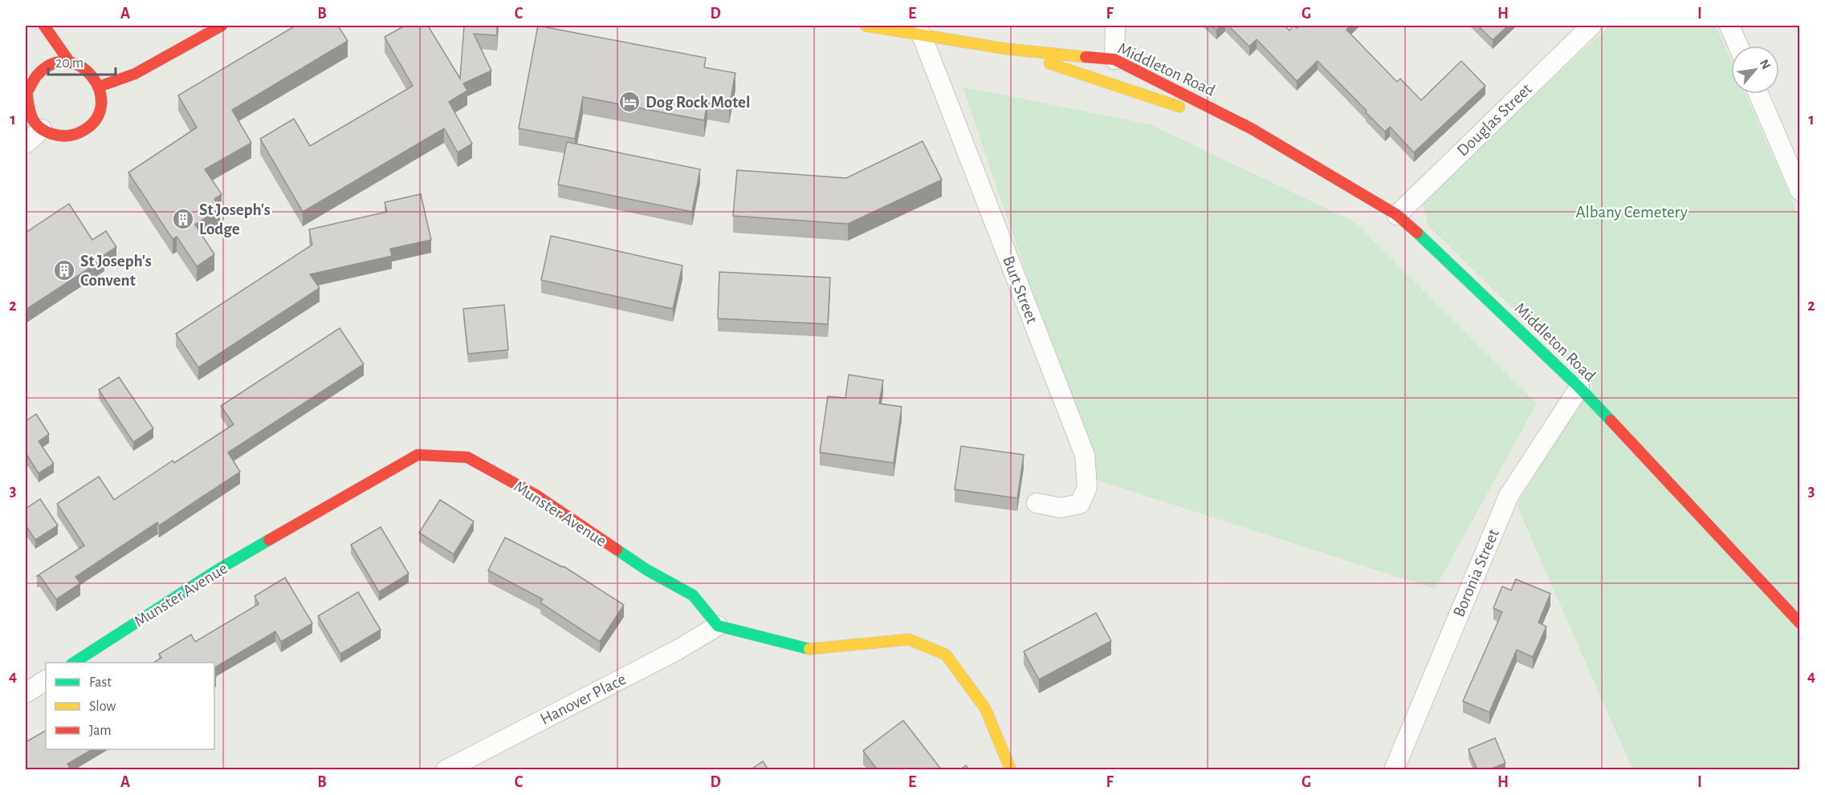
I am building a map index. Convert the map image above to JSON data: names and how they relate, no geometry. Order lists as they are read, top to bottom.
{
  "streets": {
    "main road": ["Middleton Road", "Munster Avenue"],
    "street": [
      "Douglas Street",
      "Burt Street",
      "Boronia Street",
      "Hanover Place"
    ]
  },
  "crossings": [
    ["Middleton Road", "Douglas Street"],
    ["Middleton Road", "Burt Street"],
    ["Middleton Road", "Boronia Street"],
    ["Munster Avenue", "Hanover Place"]
  ],
  "parks": ["Albany Cemetery"],
  "places": {
    "hotel": ["Dog Rock Motel"],
    "building": ["St Joseph's Lodge", "St Joseph's Convent"]
  },
  "legend": ["Fast", "Slow", "Jam"],
  "scale_bar": "20 m",
  "north": "top right",
  "grid": {
    "columns": [
      "A",
      "B",
      "C",
      "D",
      "E",
      "F",
      "G",
      "H",
      "I"
    ],
    "rows": [
      "1",
      "2",
      "3",
      "4"
    ]
  }
}
